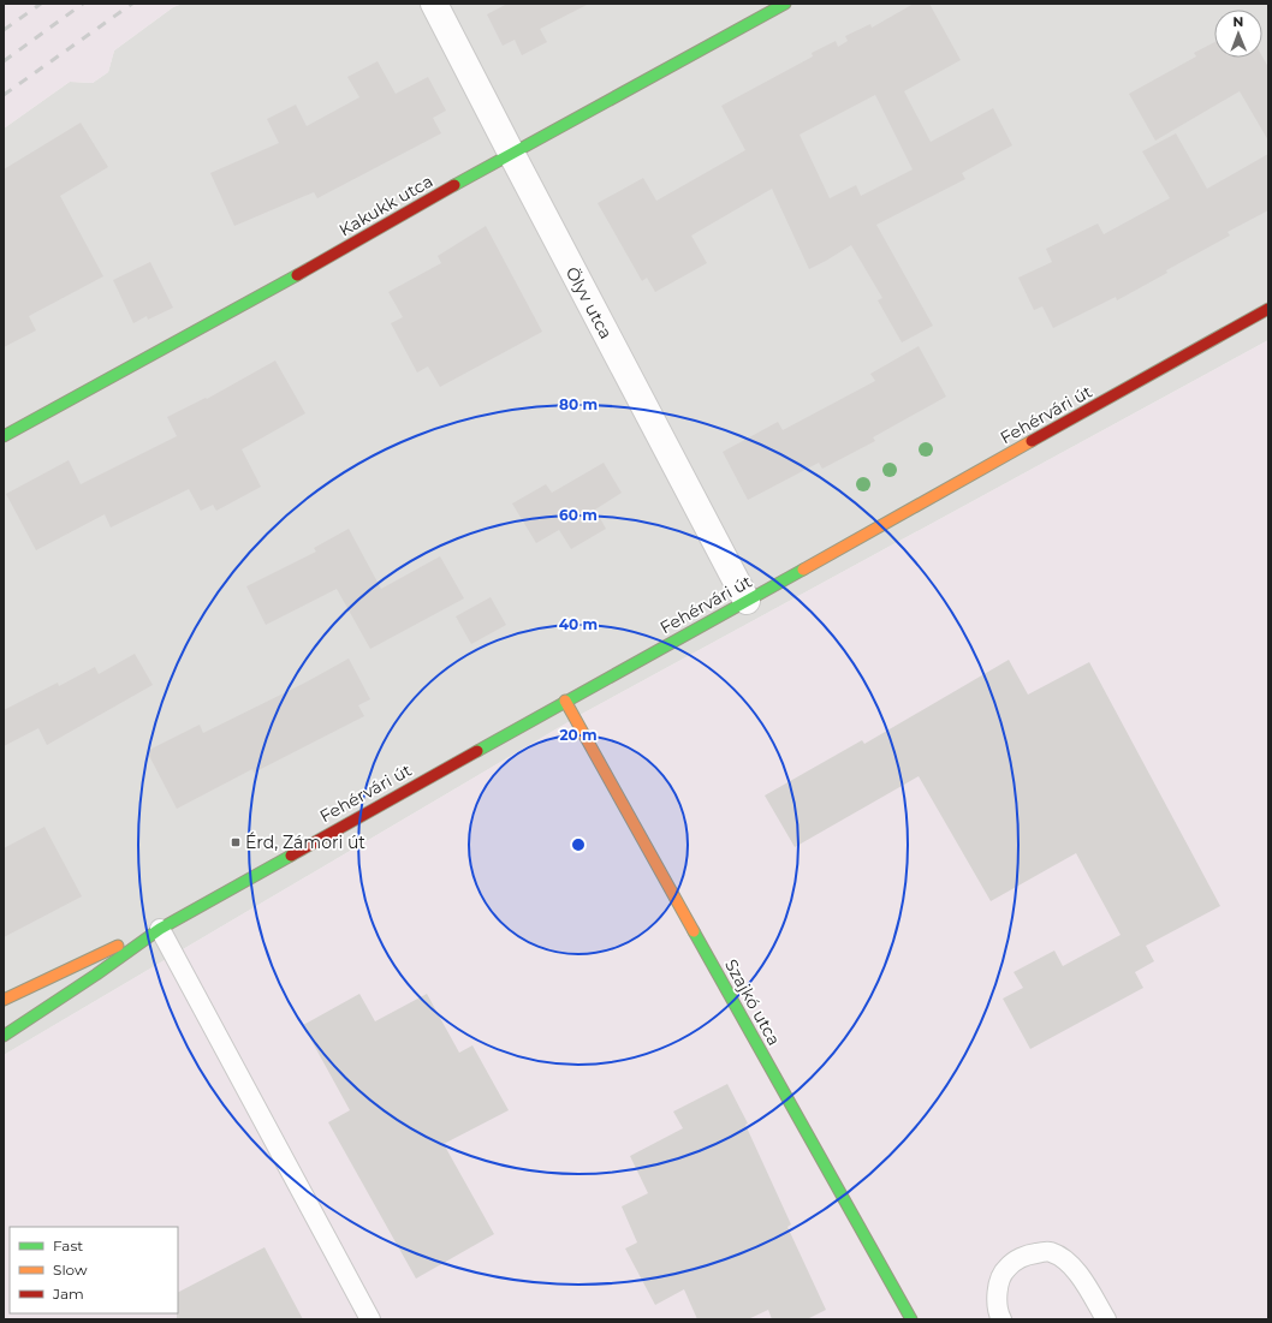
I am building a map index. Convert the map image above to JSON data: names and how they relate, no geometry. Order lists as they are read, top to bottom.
{
  "streets": {
    "main road": ["Kakukk utca", "Fehérvári út", "Szajkó utca"],
    "street": ["Ölyv utca"]
  },
  "crossings": [
    ["Kakukk utca", "Ölyv utca"],
    ["Ölyv utca", "Fehérvári út"],
    ["Fehérvári út", "Szajkó utca"]
  ],
  "places": {
    "transit": ["Érd, Zámori út"]
  },
  "legend": ["Fast", "Slow", "Jam"],
  "north": "top",
  "rings": [
    "80 m",
    "60 m",
    "40 m",
    "20 m"
  ]
}
